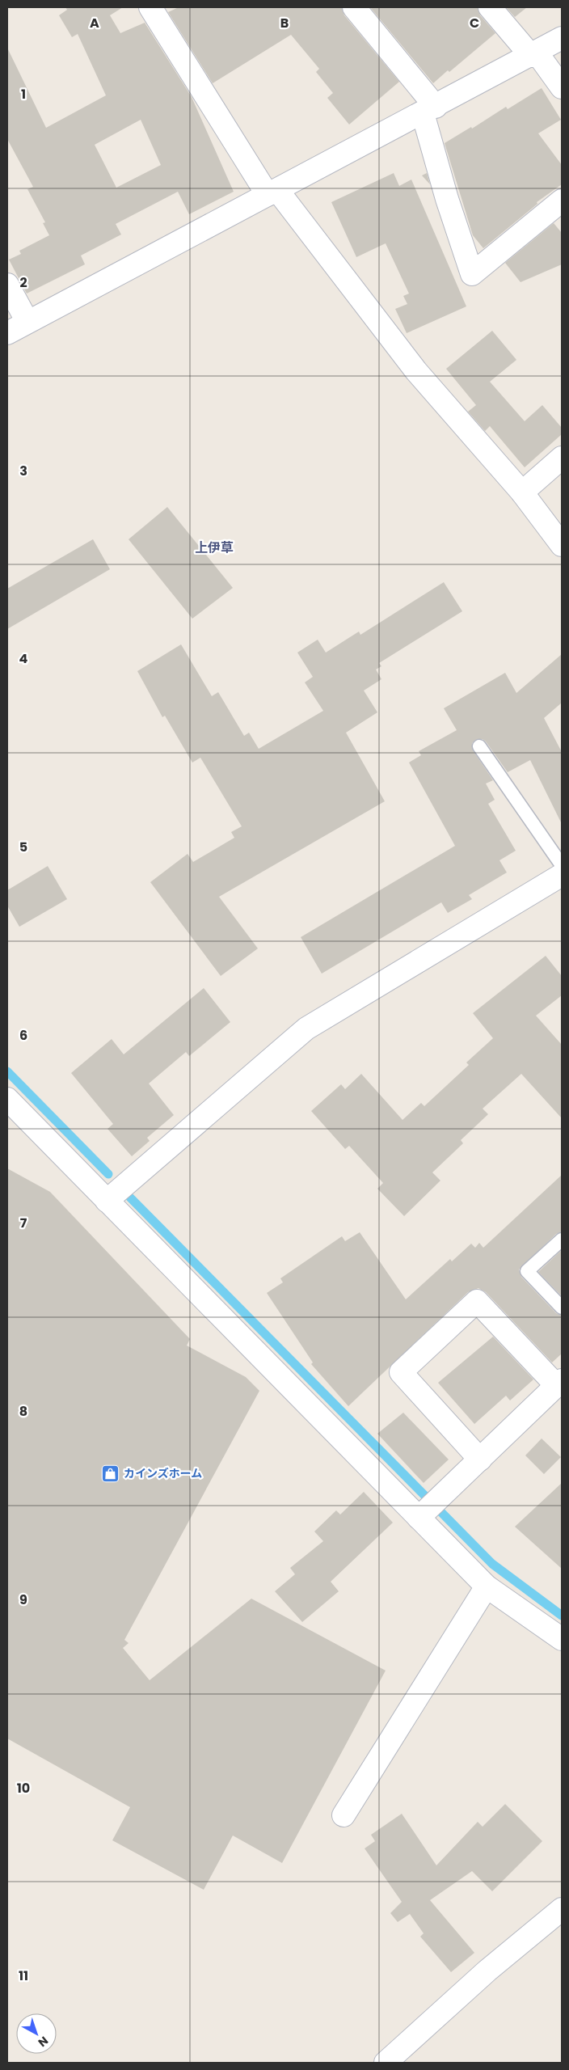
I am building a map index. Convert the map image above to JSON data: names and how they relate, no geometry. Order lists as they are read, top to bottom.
{
  "districts": ["上伊草"],
  "places": {
    "shop": ["カインズホーム"]
  },
  "north": "bottom right",
  "grid": {
    "columns": ["A", "B", "C"],
    "rows": [
      "1",
      "2",
      "3",
      "4",
      "5",
      "6",
      "7",
      "8",
      "9",
      "10",
      "11"
    ]
  }
}
